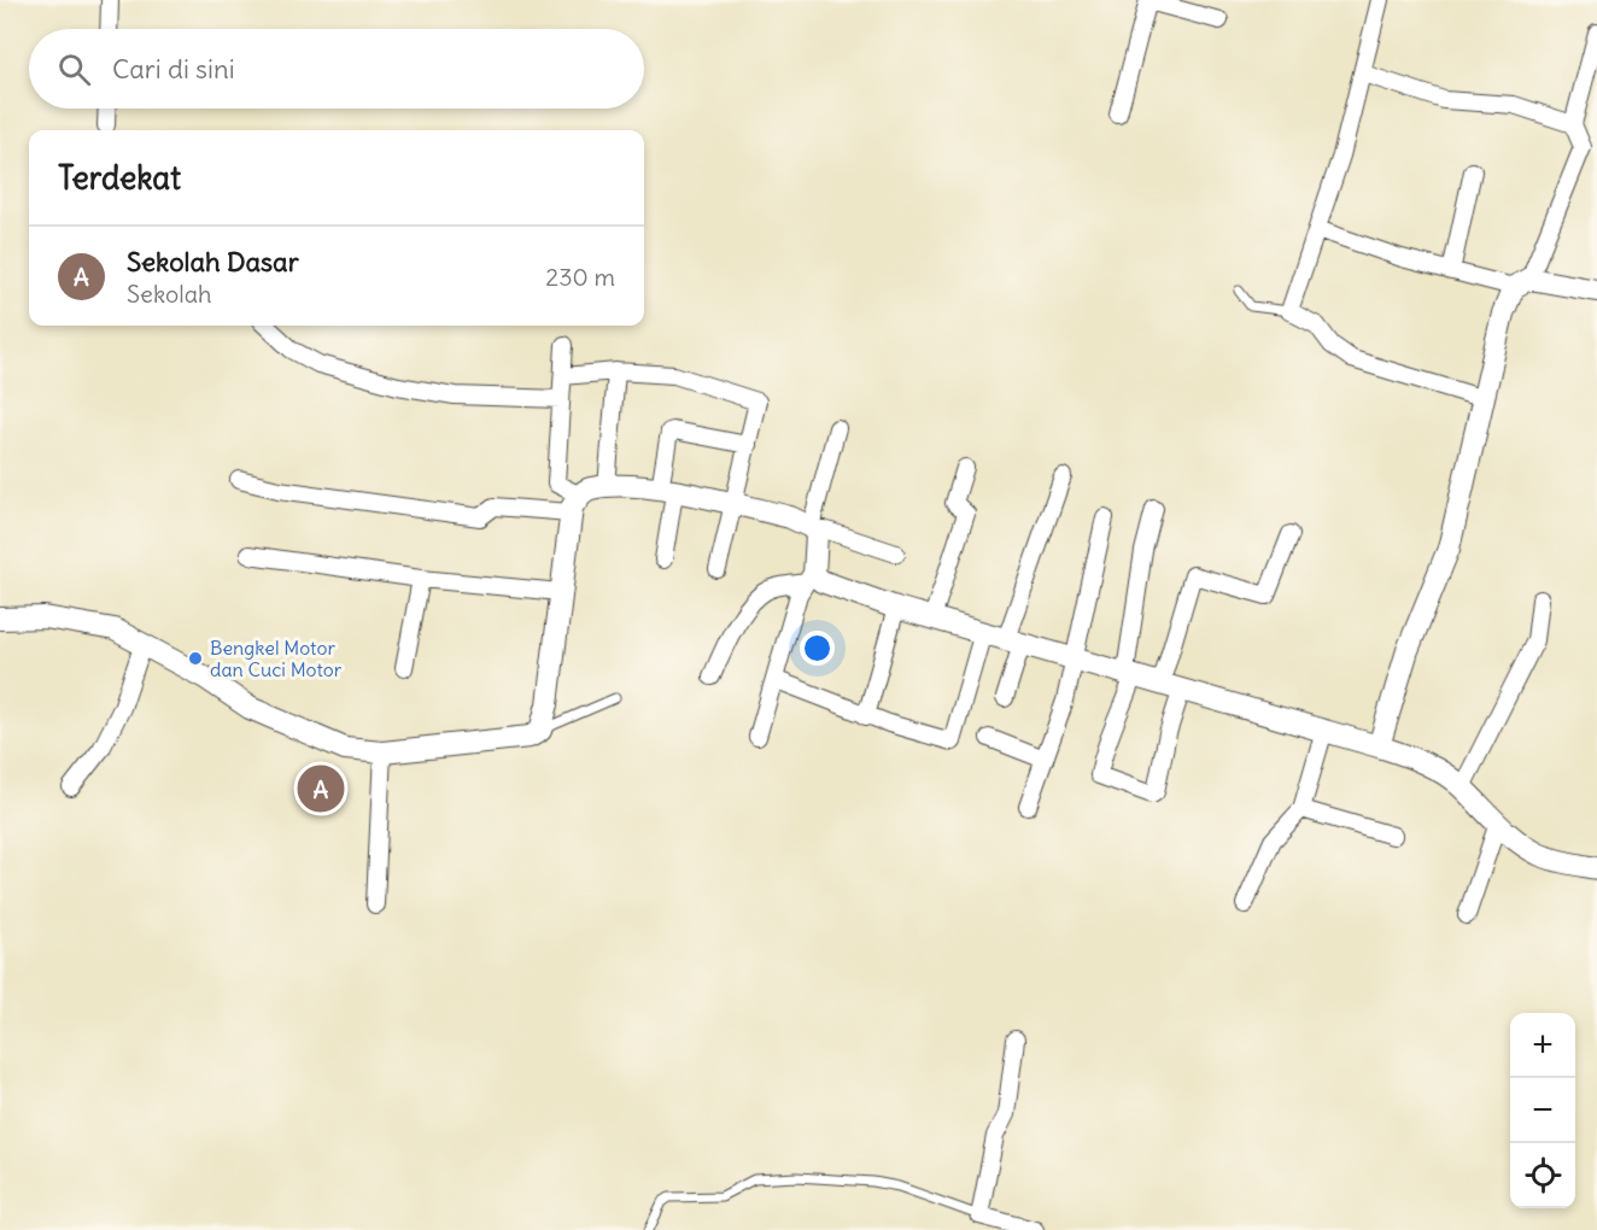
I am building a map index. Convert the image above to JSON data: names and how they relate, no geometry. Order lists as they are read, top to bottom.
{
  "places": ["Bengkel Motor dan Cuci Motor"],
  "page": {
    "search": "Cari di sini",
    "heading": "Terdekat",
    "list": [
      {
        "mark": "A",
        "name": "Sekolah Dasar",
        "note": "Sekolah",
        "value": "230 m"
      }
    ],
    "pins": "A",
    "map_buttons": ["+", "−"]
  }
}
